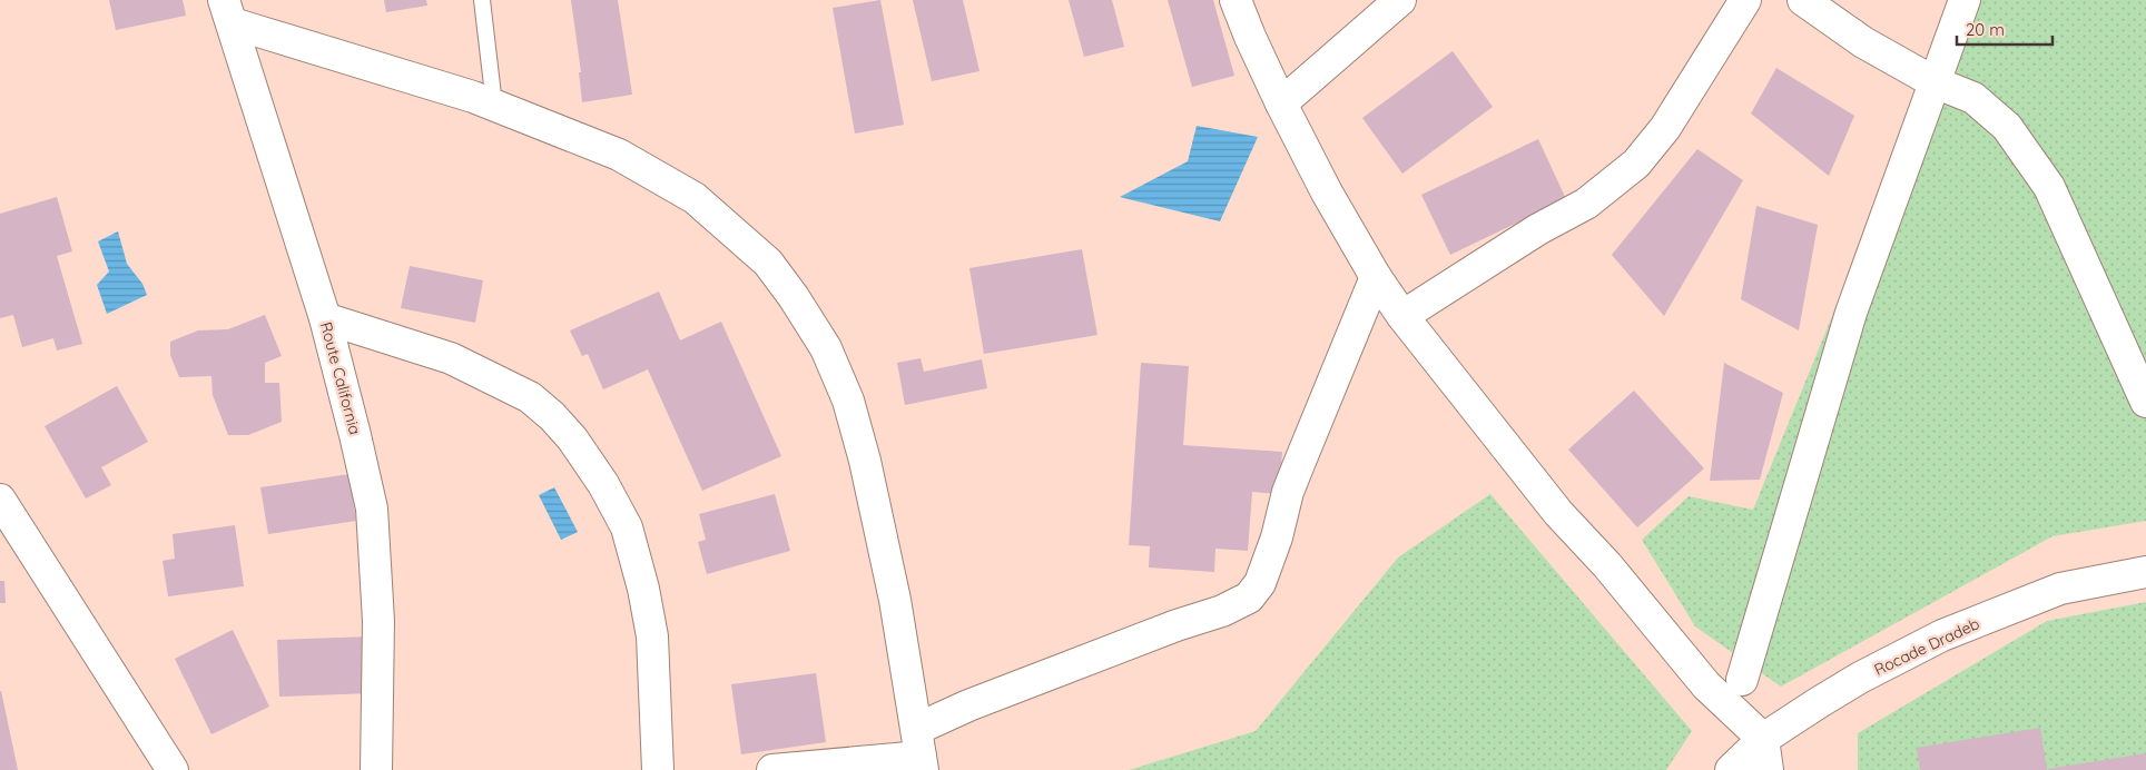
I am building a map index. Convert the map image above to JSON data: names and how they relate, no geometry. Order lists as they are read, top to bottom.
{
  "streets": {
    "street": ["Route California", "Rocade Dradeb"]
  },
  "scale_bar": "20 m"
}
